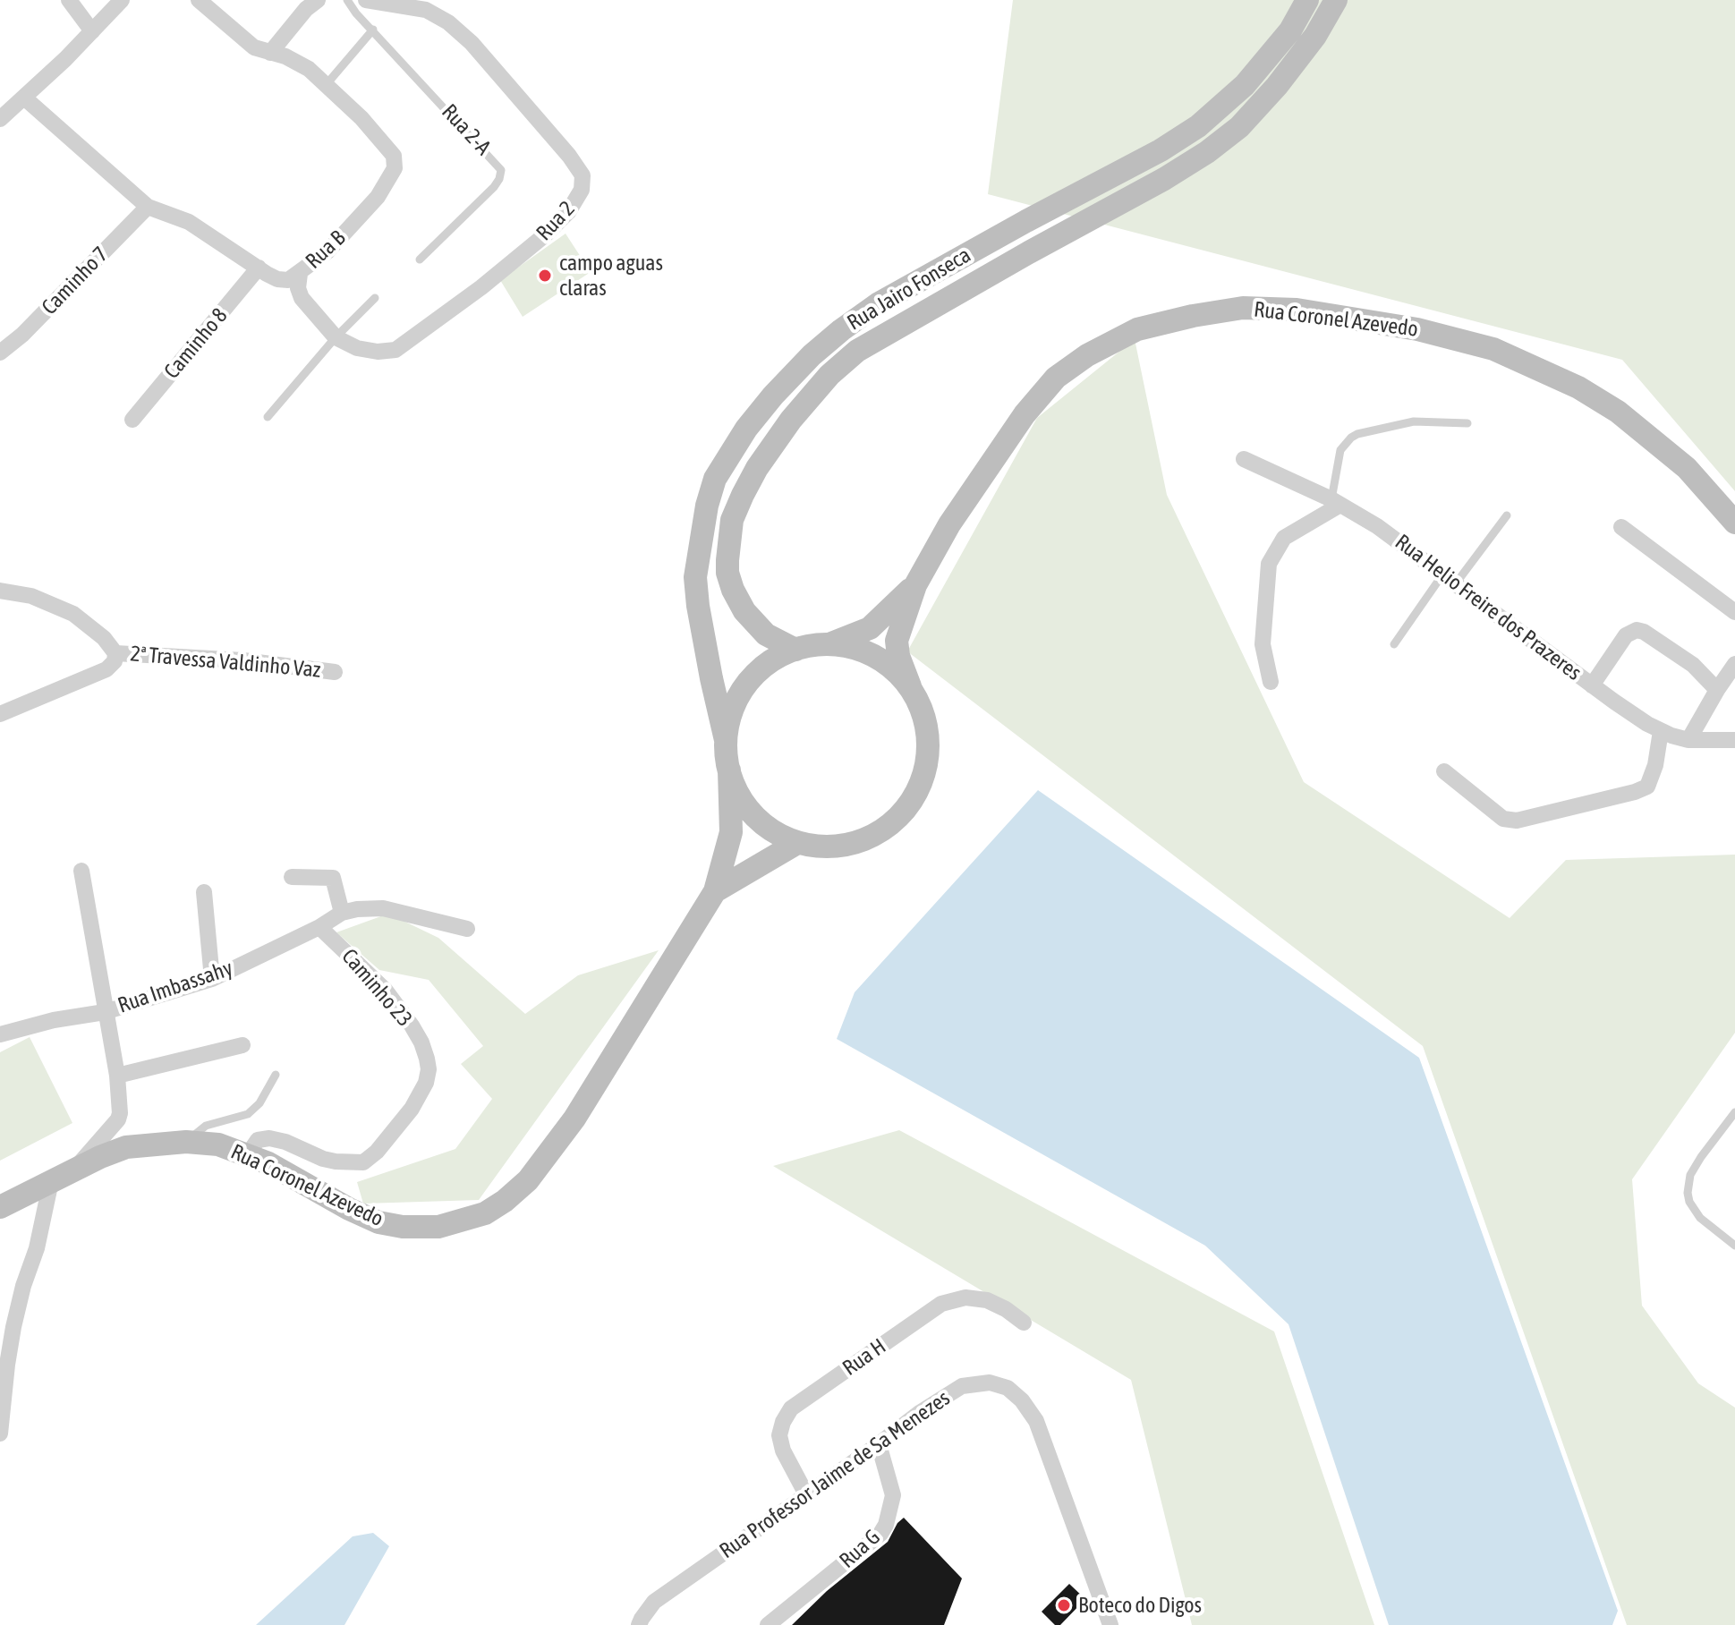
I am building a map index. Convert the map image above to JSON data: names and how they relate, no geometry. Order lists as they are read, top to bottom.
{
  "streets": {
    "main road": ["Rua Jairo Fonseca", "Rua Coronel Azevedo"],
    "street": [
      "Rua 2",
      "Rua B",
      "Caminho 7",
      "Caminho 8",
      "Rua Helio Freire dos Prazeres",
      "2ª Travessa Valdinho Vaz",
      "Rua Imbassahy",
      "Caminho 23",
      "Rua H",
      "Rua Professor Jaime de Sa Menezes",
      "Rua G"
    ],
    "lane": ["Rua 2-A"]
  },
  "crossings": [
    ["Rua 2", "Rua B"],
    ["Rua B", "Caminho 7"],
    ["Rua B", "Caminho 8"],
    ["Rua Coronel Azevedo", "Caminho 23"],
    ["Rua Imbassahy", "Caminho 23"],
    ["Rua H", "Rua Professor Jaime de Sa Menezes"],
    ["Rua Professor Jaime de Sa Menezes", "Rua G"]
  ],
  "places": ["campo aguas claras", "Boteco do Digos"]
}
